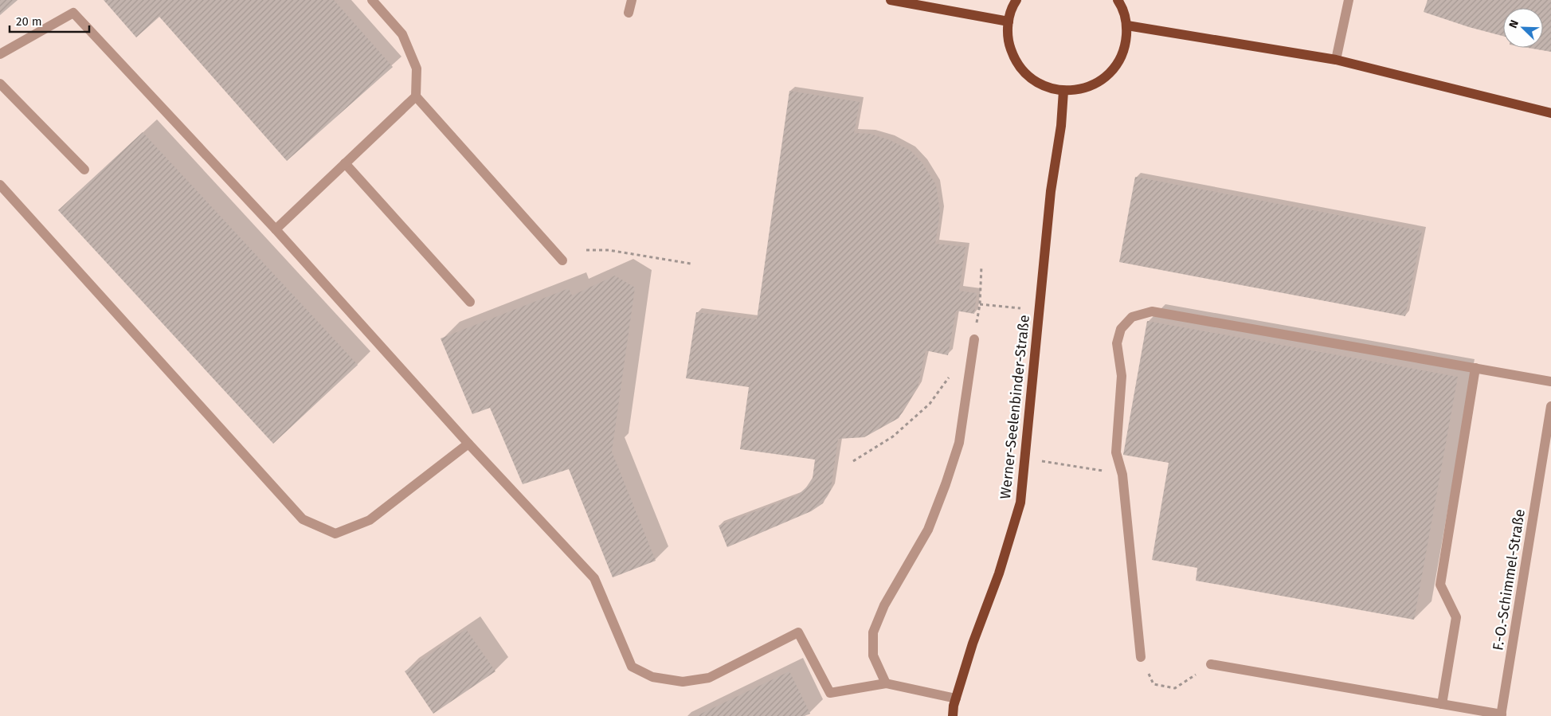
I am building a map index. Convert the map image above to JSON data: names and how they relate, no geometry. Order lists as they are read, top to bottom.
{
  "streets": {
    "main road": ["Werner-Seelenbinder-Straße"],
    "street": ["F.-O.-Schimmel-Straße"]
  },
  "scale_bar": "20 m",
  "north": "top left"
}
